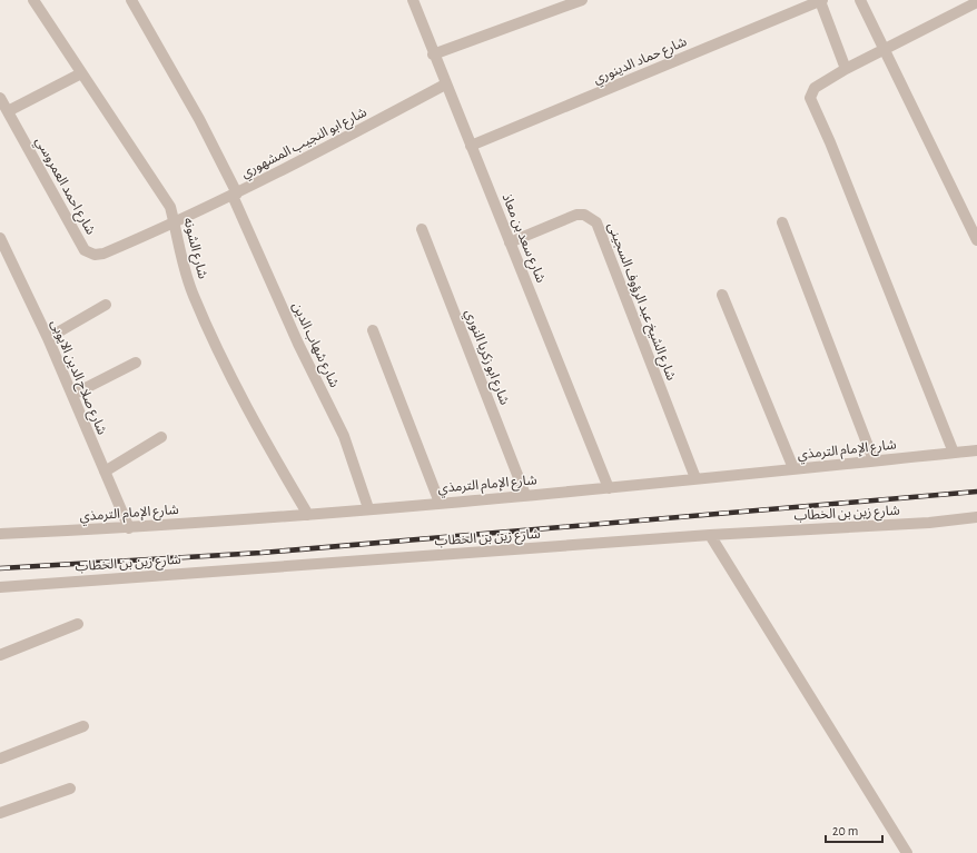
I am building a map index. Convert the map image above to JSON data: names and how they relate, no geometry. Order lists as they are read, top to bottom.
{
  "streets": {
    "street": [
      "شارع حماد الدينوري",
      "شارع ابو النجيب المشهوري",
      "شارع احمد العمروسي",
      "شارع سعد بن معاذ",
      "شارع الشونه",
      "شارع الشيخ عبد الرؤوف السجينى",
      "شارع شهاب الدين",
      "شارع ابو زكريا النوري",
      "شارع صلاح الدين الايوبى",
      "شارع الإمام الترمذي",
      "شارع زين بن الخطاب"
    ]
  },
  "crossings": [
    ["شارع حماد الدينوري", "شارع سعد بن معاذ"],
    ["شارع ابو النجيب المشهوري", "شارع احمد العمروسي"],
    ["شارع ابو النجيب المشهوري", "شارع سعد بن معاذ"],
    ["شارع ابو النجيب المشهوري", "شارع الشونه"],
    ["شارع ابو النجيب المشهوري", "شارع شهاب الدين"],
    ["شارع احمد العمروسي", "شارع الشونه"],
    ["شارع سعد بن معاذ", "شارع الشيخ عبد الرؤوف السجينى"],
    ["شارع سعد بن معاذ", "شارع الإمام الترمذي"],
    ["شارع الشونه", "شارع الإمام الترمذي"],
    ["شارع الشيخ عبد الرؤوف السجينى", "شارع الإمام الترمذي"],
    ["شارع شهاب الدين", "شارع الإمام الترمذي"],
    ["شارع ابو زكريا النوري", "شارع الإمام الترمذي"],
    ["شارع صلاح الدين الايوبى", "شارع الإمام الترمذي"]
  ],
  "scale_bar": "20 m"
}
